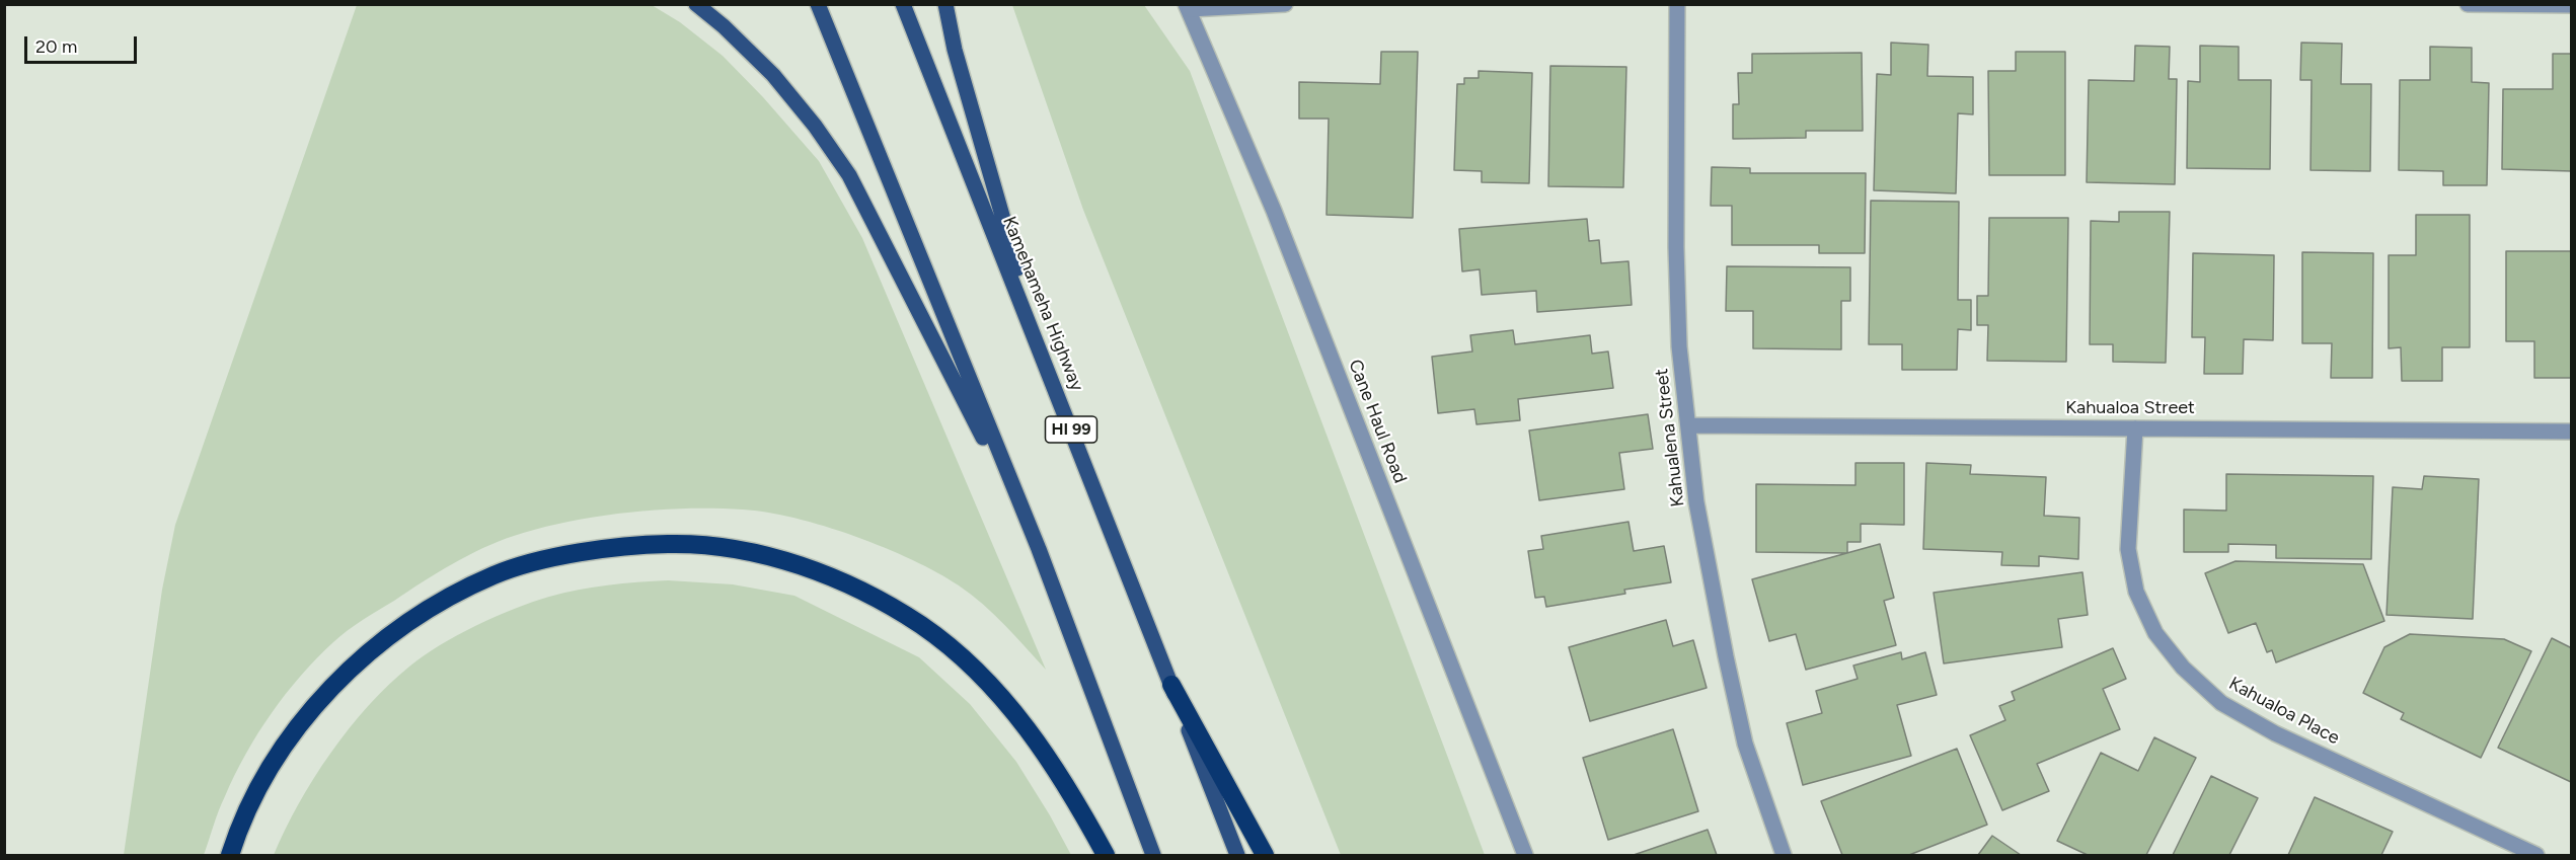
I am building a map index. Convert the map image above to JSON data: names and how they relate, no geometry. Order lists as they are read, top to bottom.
{
  "streets": {
    "main road": ["Kamehameha Highway", "HI 99"],
    "street": [
      "Kahualoa Street",
      "Cane Haul Road",
      "Kahualena Street",
      "Kahualoa Place"
    ]
  },
  "crossings": [
    ["Kahualoa Street", "Kahualena Street"],
    ["Kahualoa Street", "Kahualoa Place"]
  ],
  "scale_bar": "20 m"
}
